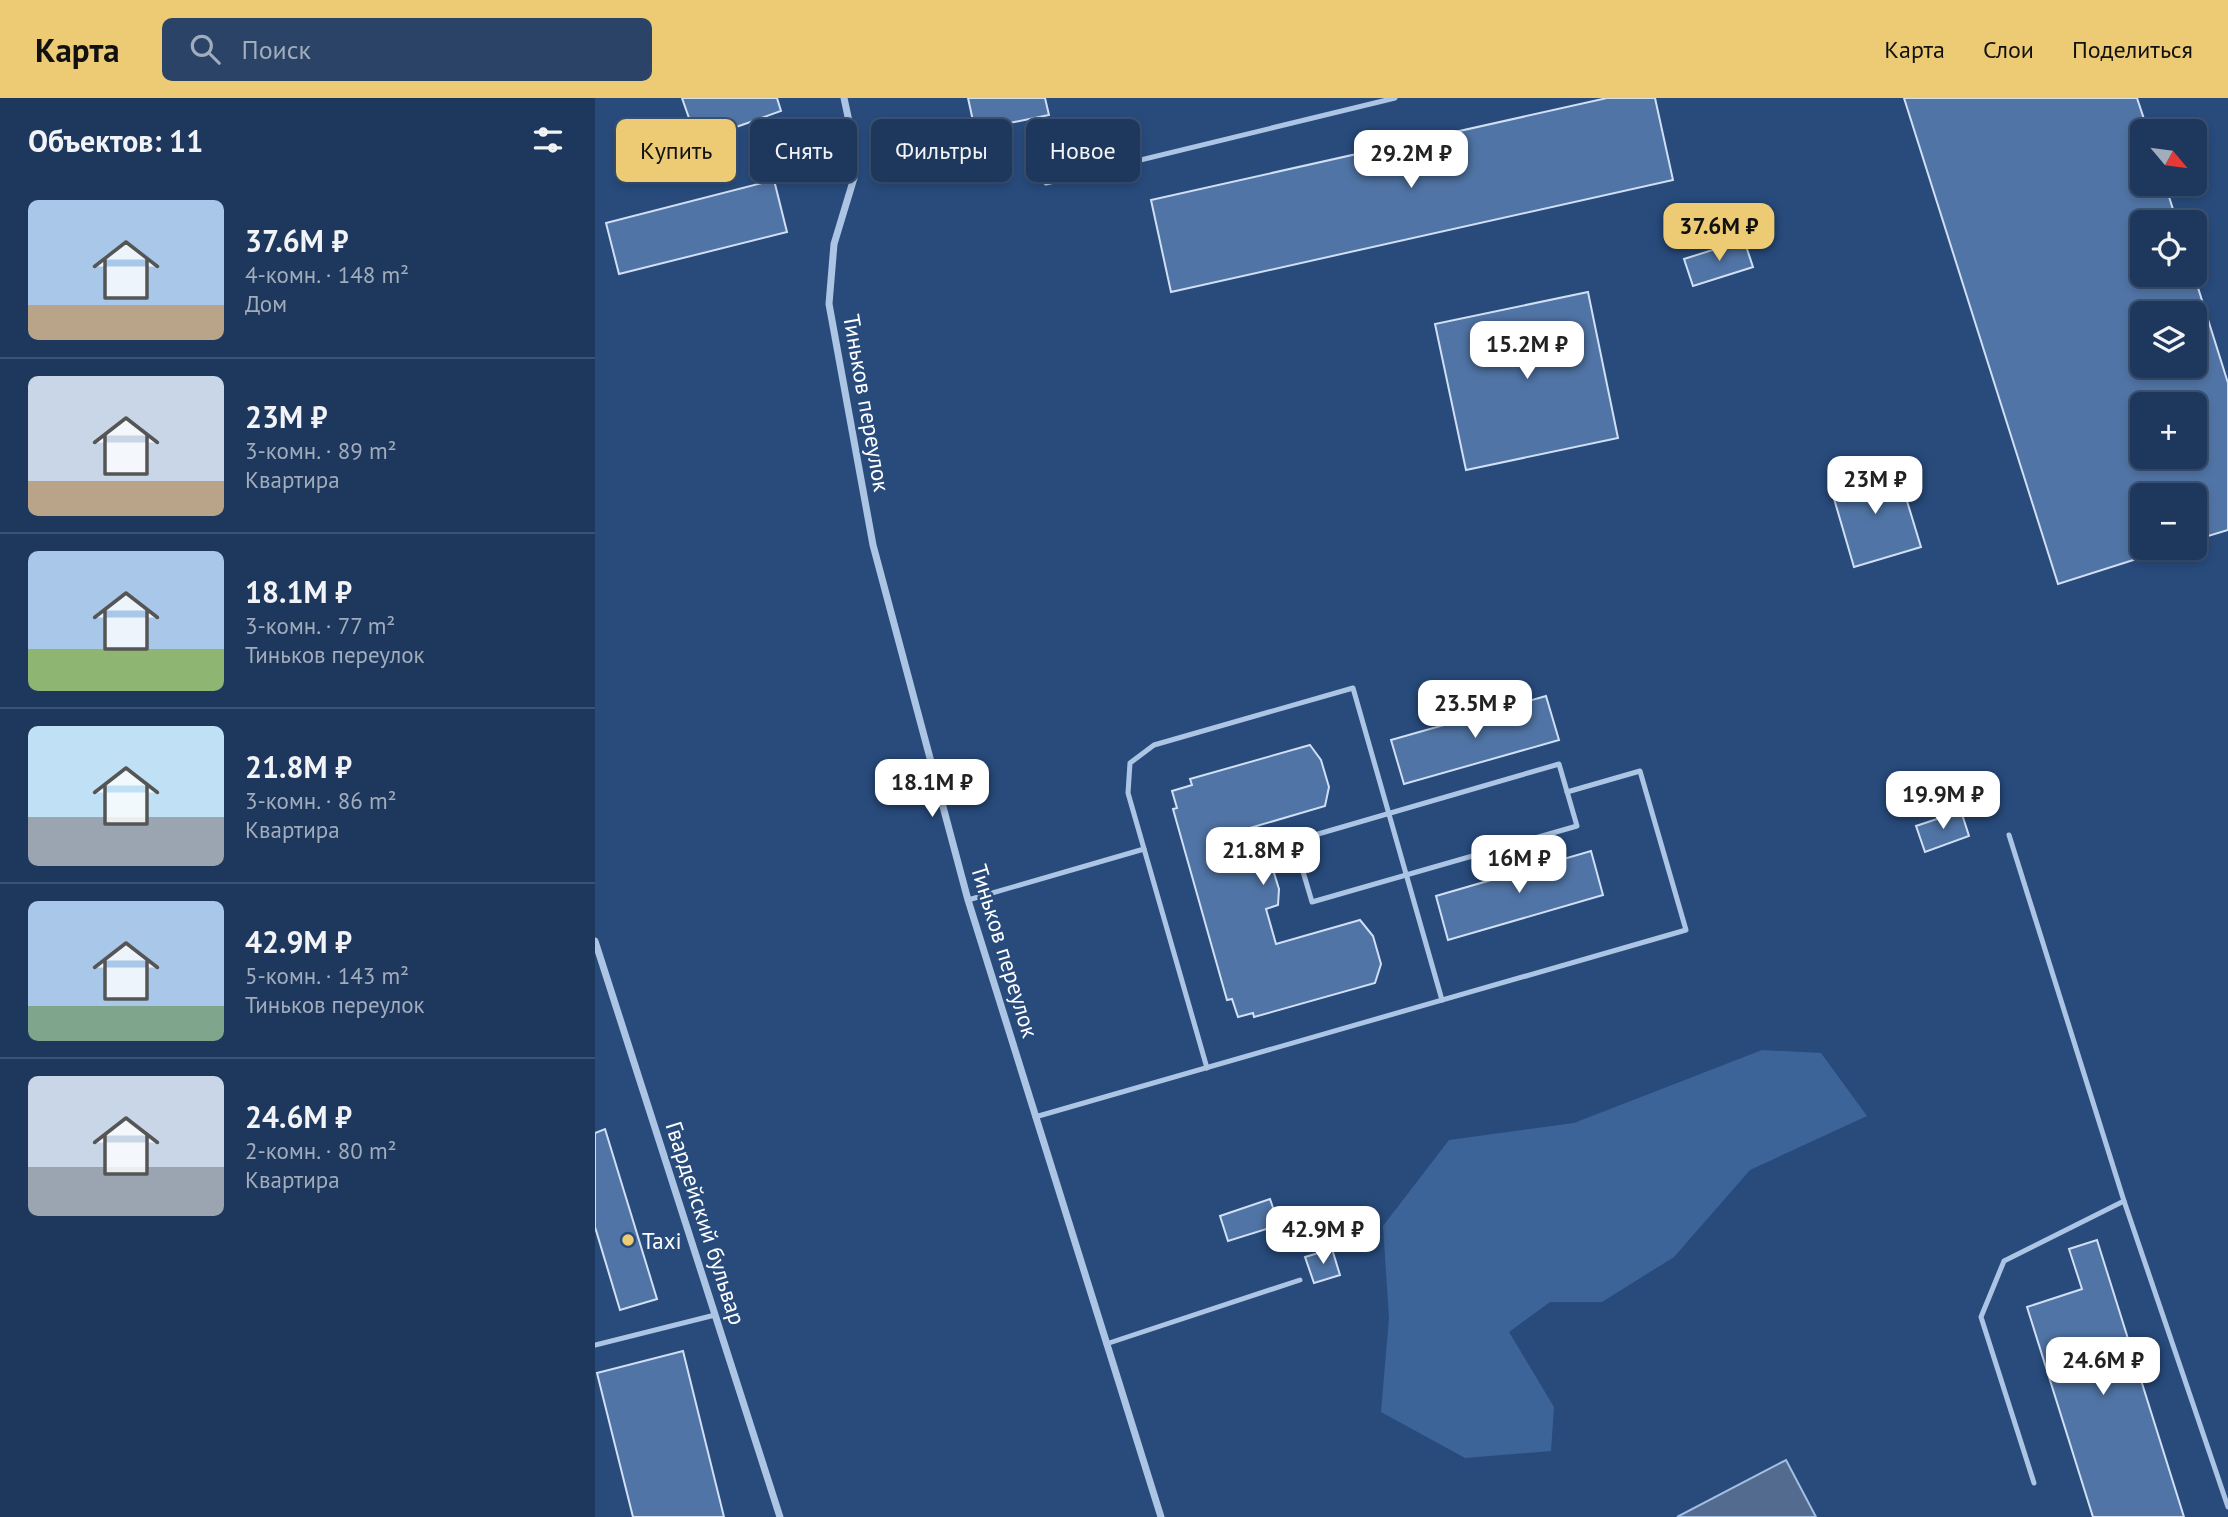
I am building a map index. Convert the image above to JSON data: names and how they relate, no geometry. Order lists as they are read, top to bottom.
{
  "streets": {
    "street": ["Тиньков переулок", "Гвардейский бульвар"]
  },
  "places": ["Taxi"],
  "north": "bottom right",
  "page": {
    "header": "Карта",
    "search": "Поиск",
    "nav": ["Карта", "Слои", "Поделиться"],
    "heading": "Объектов: 11",
    "map_buttons": ["+", "−"],
    "chip": [
      "Купить",
      "Снять",
      "Фильтры",
      "Новое"
    ],
    "price": [
      "29.2M ₽",
      "37.6M ₽",
      "15.2M ₽",
      "23M ₽",
      "23.5M ₽",
      "18.1M ₽",
      "19.9M ₽",
      "21.8M ₽",
      "16M ₽",
      "42.9M ₽",
      "24.6M ₽"
    ],
    "list": [
      {
        "name": "37.6M ₽",
        "note": "4-комн. · 148 m² · Дом"
      },
      {
        "name": "23M ₽",
        "note": "3-комн. · 89 m² · Квартира"
      },
      {
        "name": "18.1M ₽",
        "note": "3-комн. · 77 m² · Тиньков переулок"
      },
      {
        "name": "21.8M ₽",
        "note": "3-комн. · 86 m² · Квартира"
      },
      {
        "name": "42.9M ₽",
        "note": "5-комн. · 143 m² · Тиньков переулок"
      },
      {
        "name": "24.6M ₽",
        "note": "2-комн. · 80 m² · Квартира"
      }
    ]
  }
}
